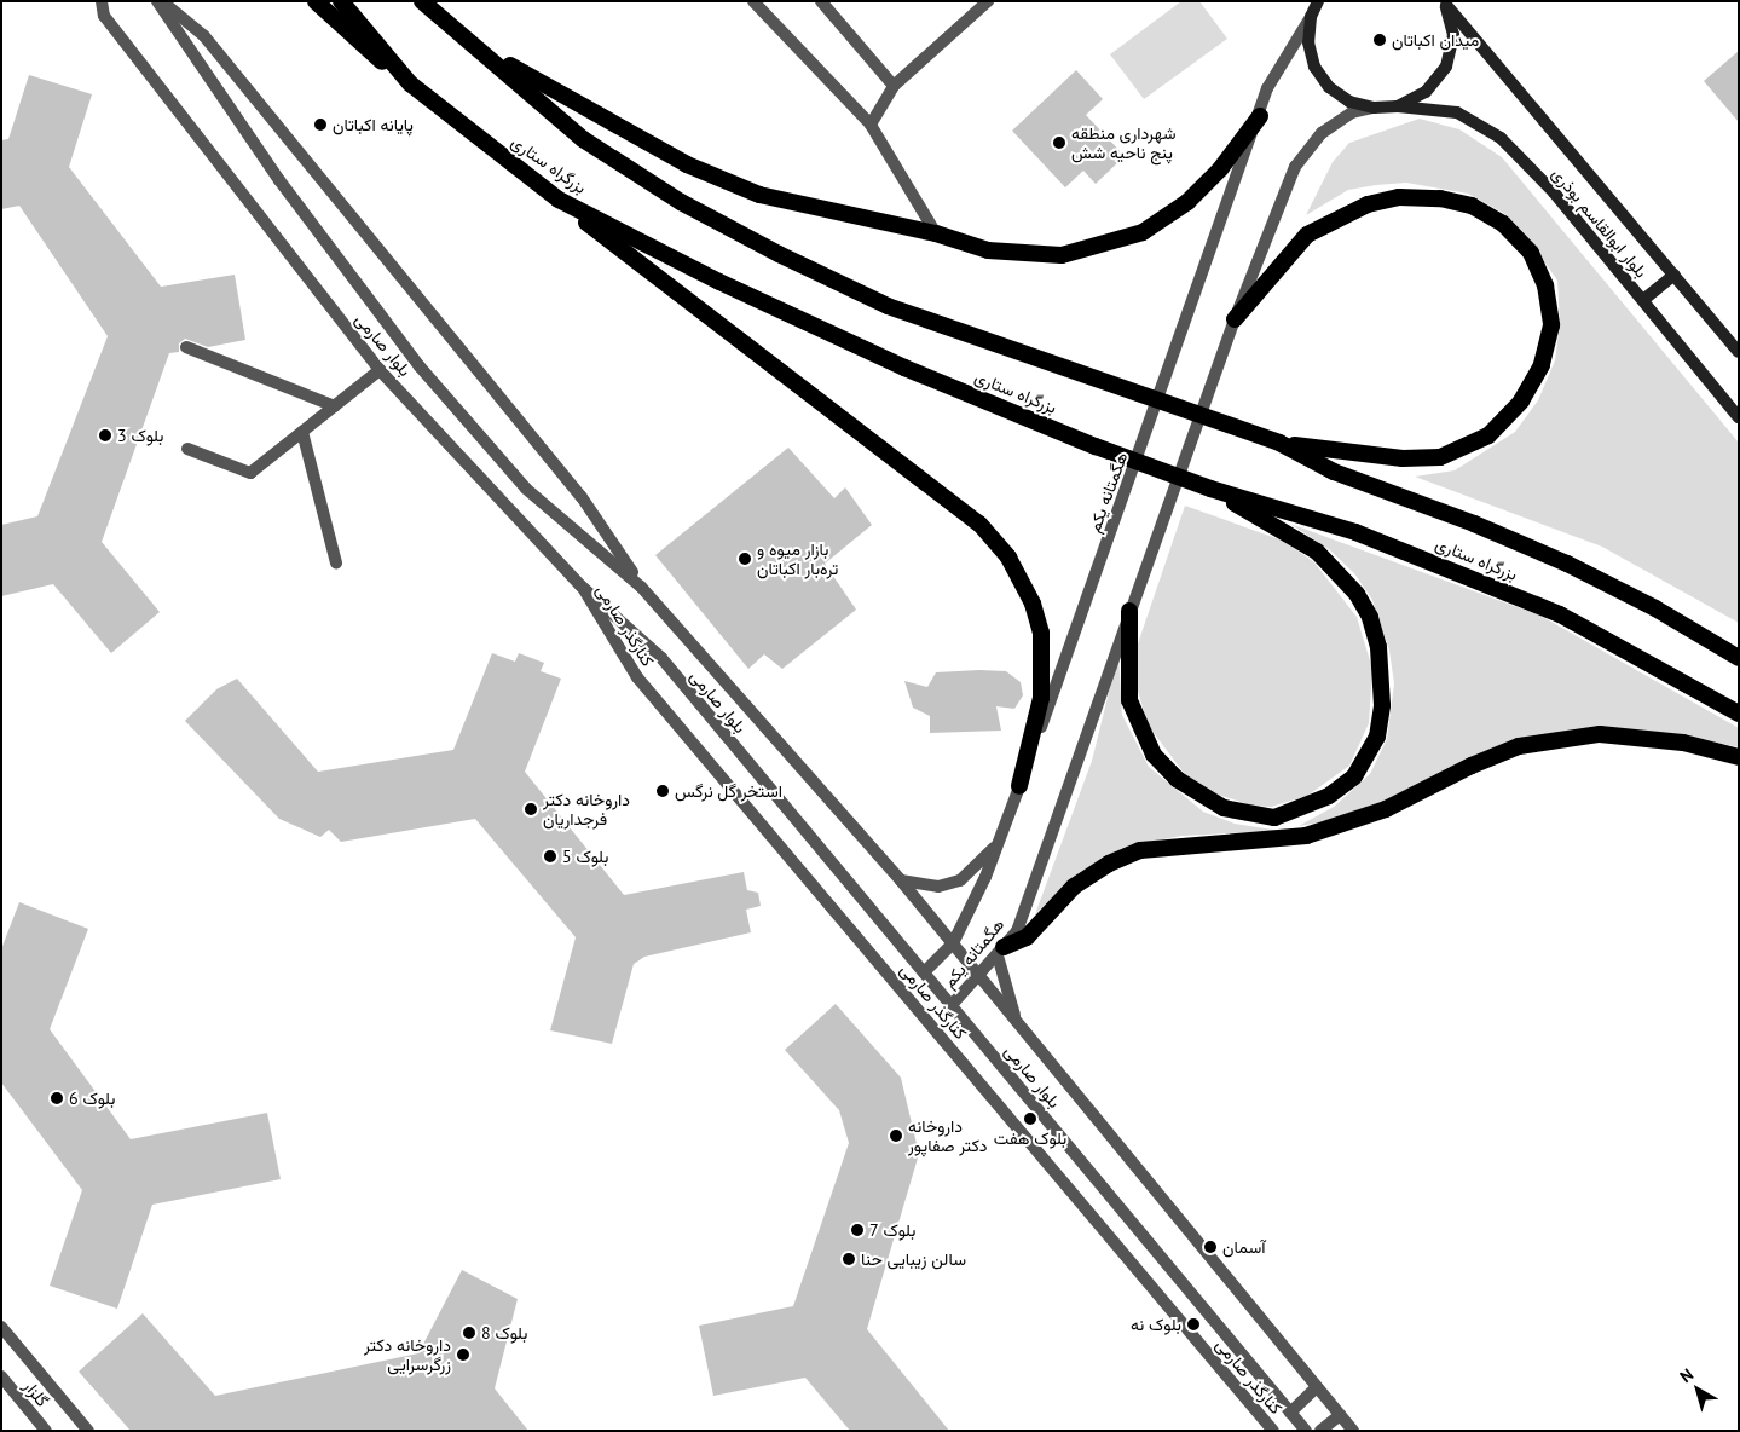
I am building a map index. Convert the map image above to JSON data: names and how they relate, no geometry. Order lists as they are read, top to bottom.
{
  "streets": {
    "highway": ["بزرگراه ستاری"],
    "main road": ["بلوار ابوالقاسم بوذری"],
    "street": [
      "بلوار صارمی",
      "هگمتانه یکم",
      "کنارگذر صارمی",
      "گلزار"
    ]
  },
  "crossings": [
    ["بلوار ابوالقاسم بوذری", "هگمتانه یکم"],
    ["بلوار صارمی", "هگمتانه یکم"],
    ["بلوار صارمی", "کنارگذر صارمی"]
  ],
  "places": [
    "میدان اکباتان",
    "پایانه اکباتان",
    "شهرداری منطقه پنج ناحیه شش",
    "بلوک 3",
    "بازار میوه و تره‌بار اکباتان",
    "استخر گل نرگس",
    "داروخانه دکتر فرجداریان",
    "بلوک 5",
    "بلوک 6",
    "بلوک هفت",
    "داروخانه دکتر صفاپور",
    "بلوک 7",
    "آسمان",
    "سالن زیبایی حنا",
    "بلوک نه",
    "بلوک 8",
    "داروخانه دکتر زرگرسرایی"
  ],
  "north": "top left"
}
